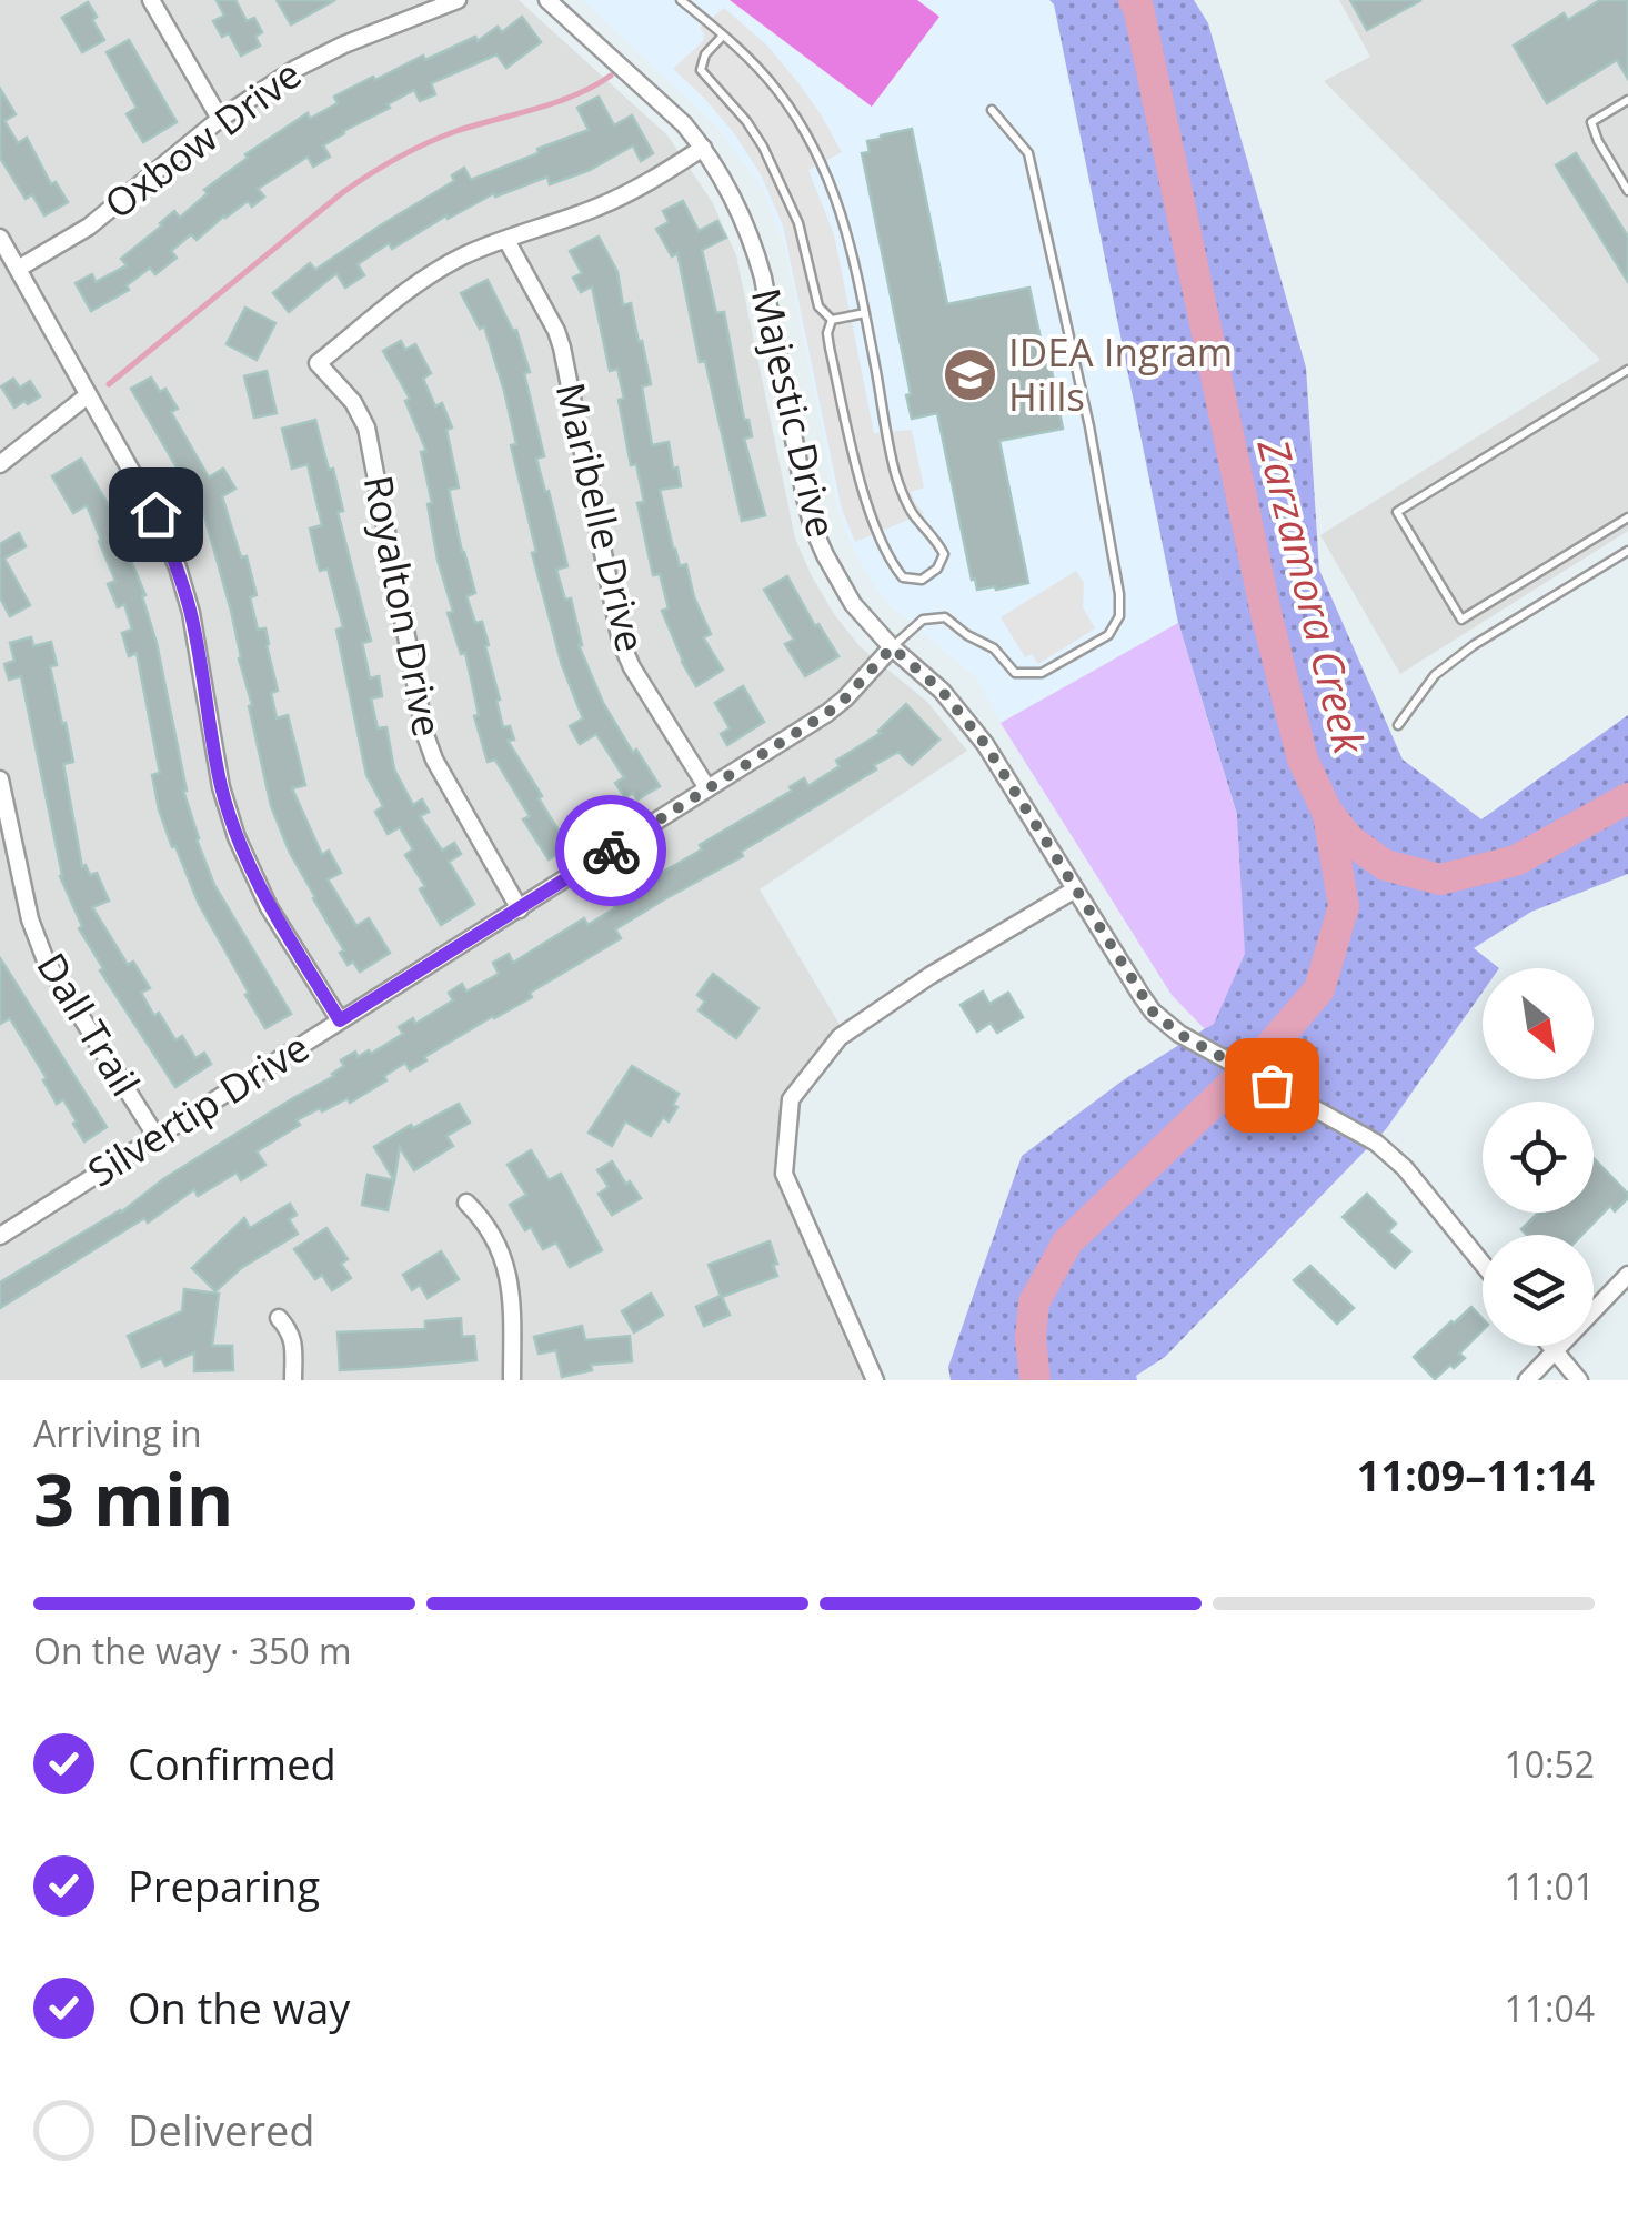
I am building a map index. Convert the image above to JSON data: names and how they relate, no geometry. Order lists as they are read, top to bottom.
{
  "streets": {
    "street": [
      "Oxbow Drive",
      "Majestic Drive",
      "Maribelle Drive",
      "Royalton Drive",
      "Dall Trail",
      "Silvertip Drive"
    ]
  },
  "crossings": [
    ["Majestic Drive", "Silvertip Drive"],
    ["Maribelle Drive", "Royalton Drive"],
    ["Maribelle Drive", "Silvertip Drive"],
    ["Royalton Drive", "Silvertip Drive"],
    ["Dall Trail", "Silvertip Drive"]
  ],
  "water": ["Zarzamora Creek"],
  "places": {
    "school or university": ["IDEA Ingram Hills"]
  },
  "north": "bottom right",
  "page": {
    "heading": ["3 min", "Arriving in", "11:09–11:14"],
    "bar": "On the way · 350 m",
    "list": [
      ["Confirmed", "10:52"],
      ["Preparing", "11:01"],
      ["On the way", "11:04"],
      "Delivered"
    ]
  }
}
